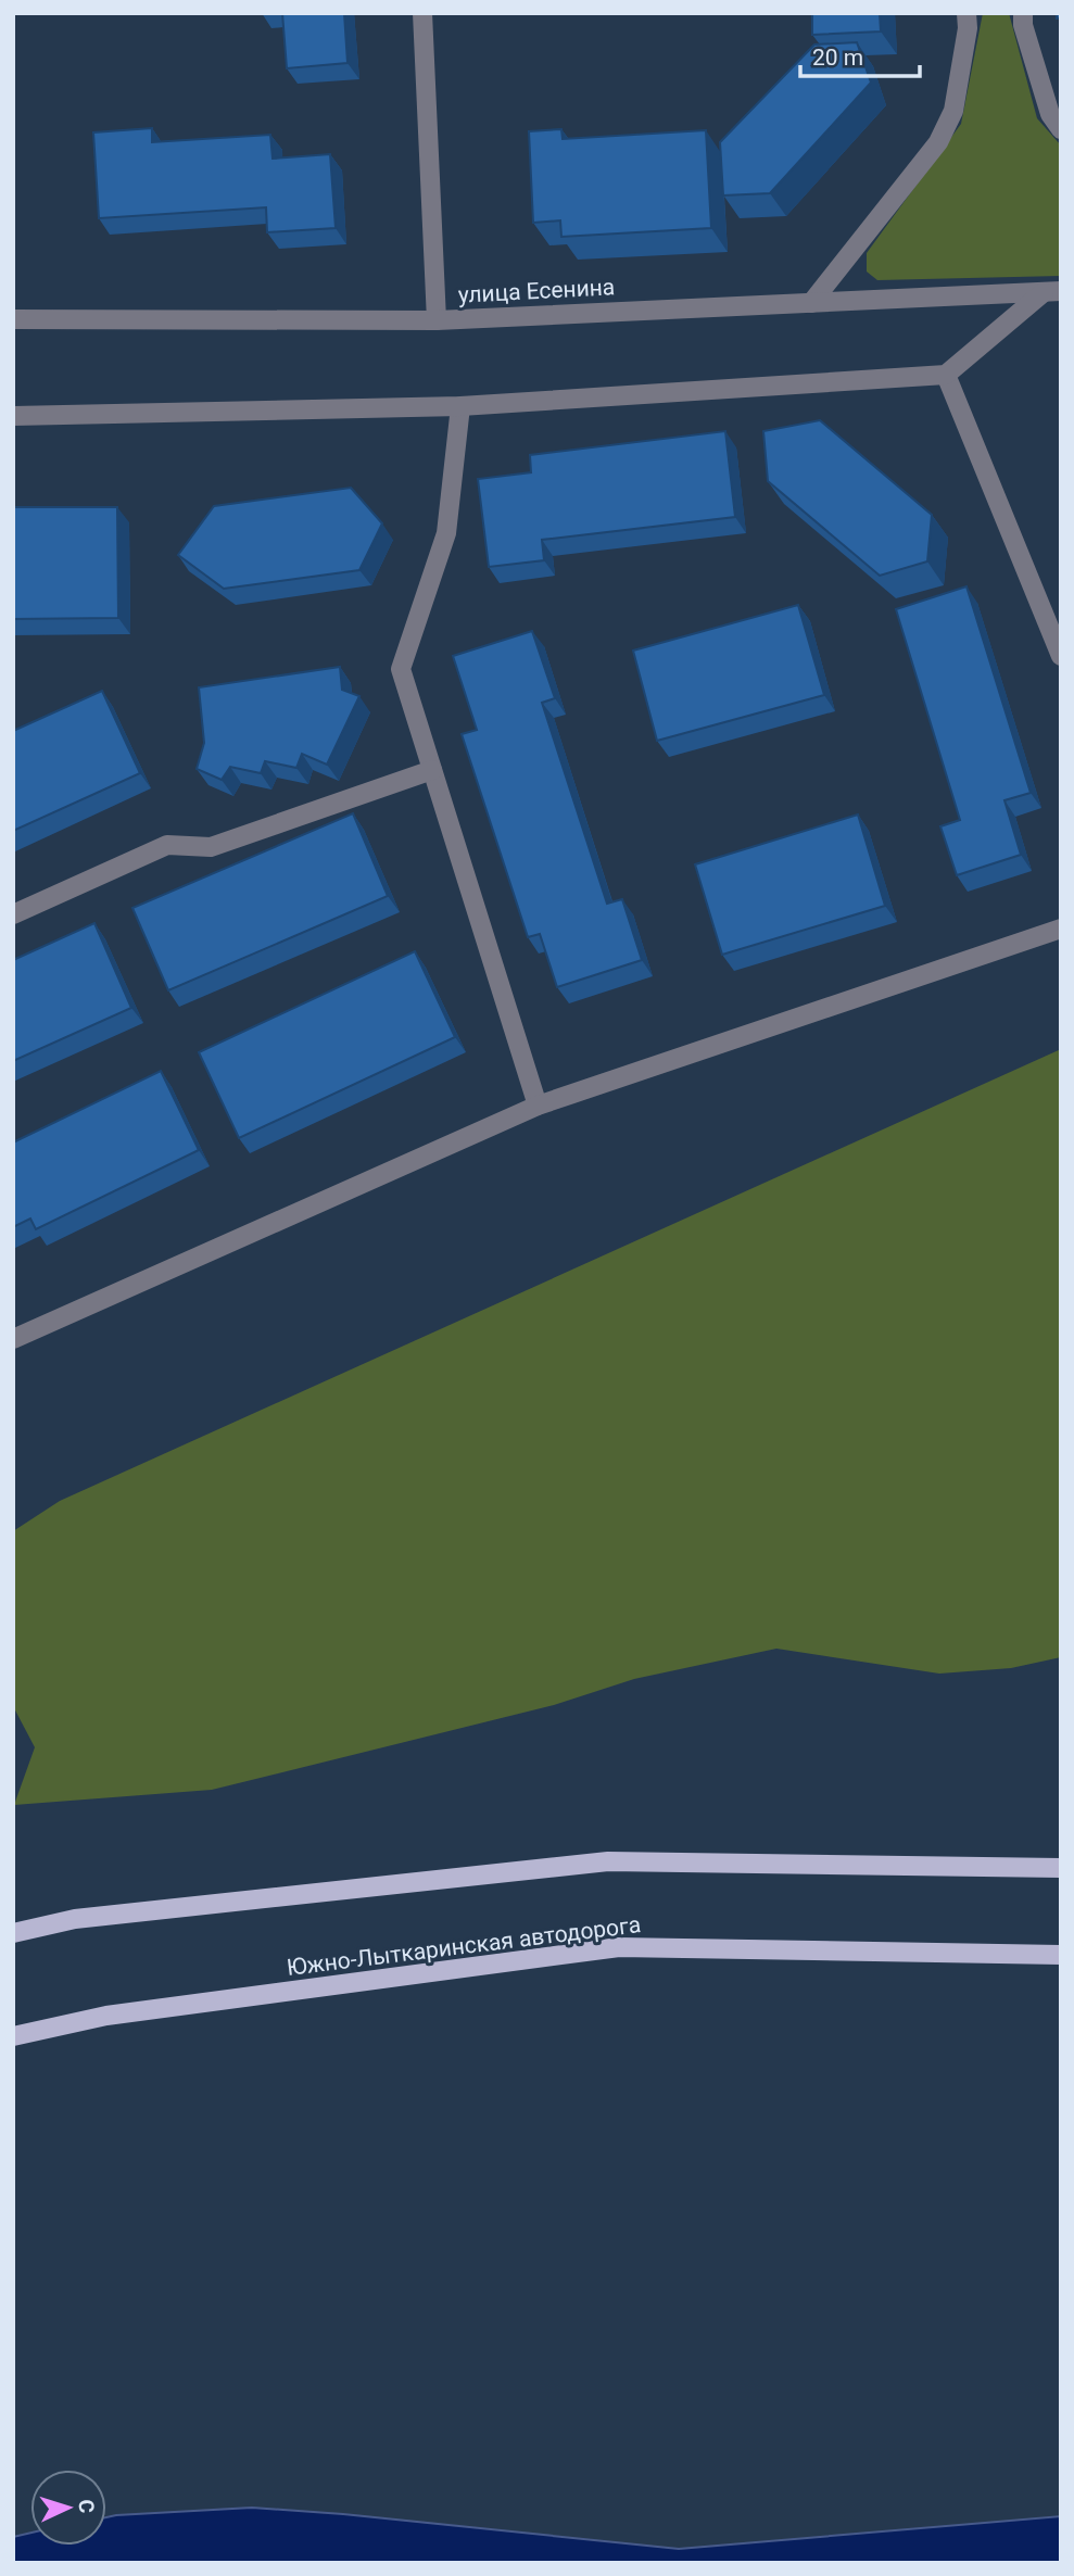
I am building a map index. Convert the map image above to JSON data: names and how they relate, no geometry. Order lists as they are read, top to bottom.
{
  "streets": {
    "main road": ["Южно-Лыткаринская автодорога"],
    "lane": ["улица Есенина"]
  },
  "scale_bar": "20 m",
  "north": "right"
}
